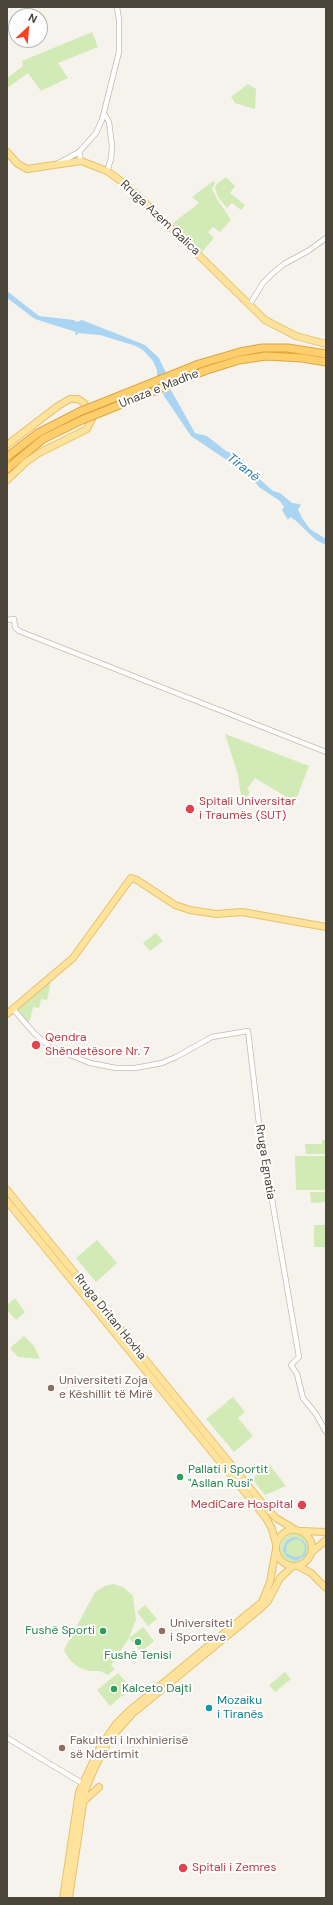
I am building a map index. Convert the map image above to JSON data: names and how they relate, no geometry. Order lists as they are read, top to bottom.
{
  "streets": {
    "highway": ["Unaza e Madhe"],
    "main road": ["Rruga Azem Galica", "Rruga Dritan Hoxha"],
    "street": ["Rruga Egnatia"]
  },
  "water": ["Tiranë"],
  "places": [
    "Spitali Universitar i Traumës (SUT)",
    "Qendra Shëndetësore Nr. 7",
    "Universiteti Zoja e Këshillit të Mirë",
    "Pallati i Sportit \"Asllan Rusi\"",
    "MediCare Hospital",
    "Fushë Sporti",
    "Universiteti i Sporteve",
    "Fushë Tenisi",
    "Kalceto Dajti",
    "Mozaiku i Tiranës",
    "Fakulteti i Inxhinierisë së Ndërtimit",
    "Spitali i Zemres"
  ],
  "north": "top right"
}
